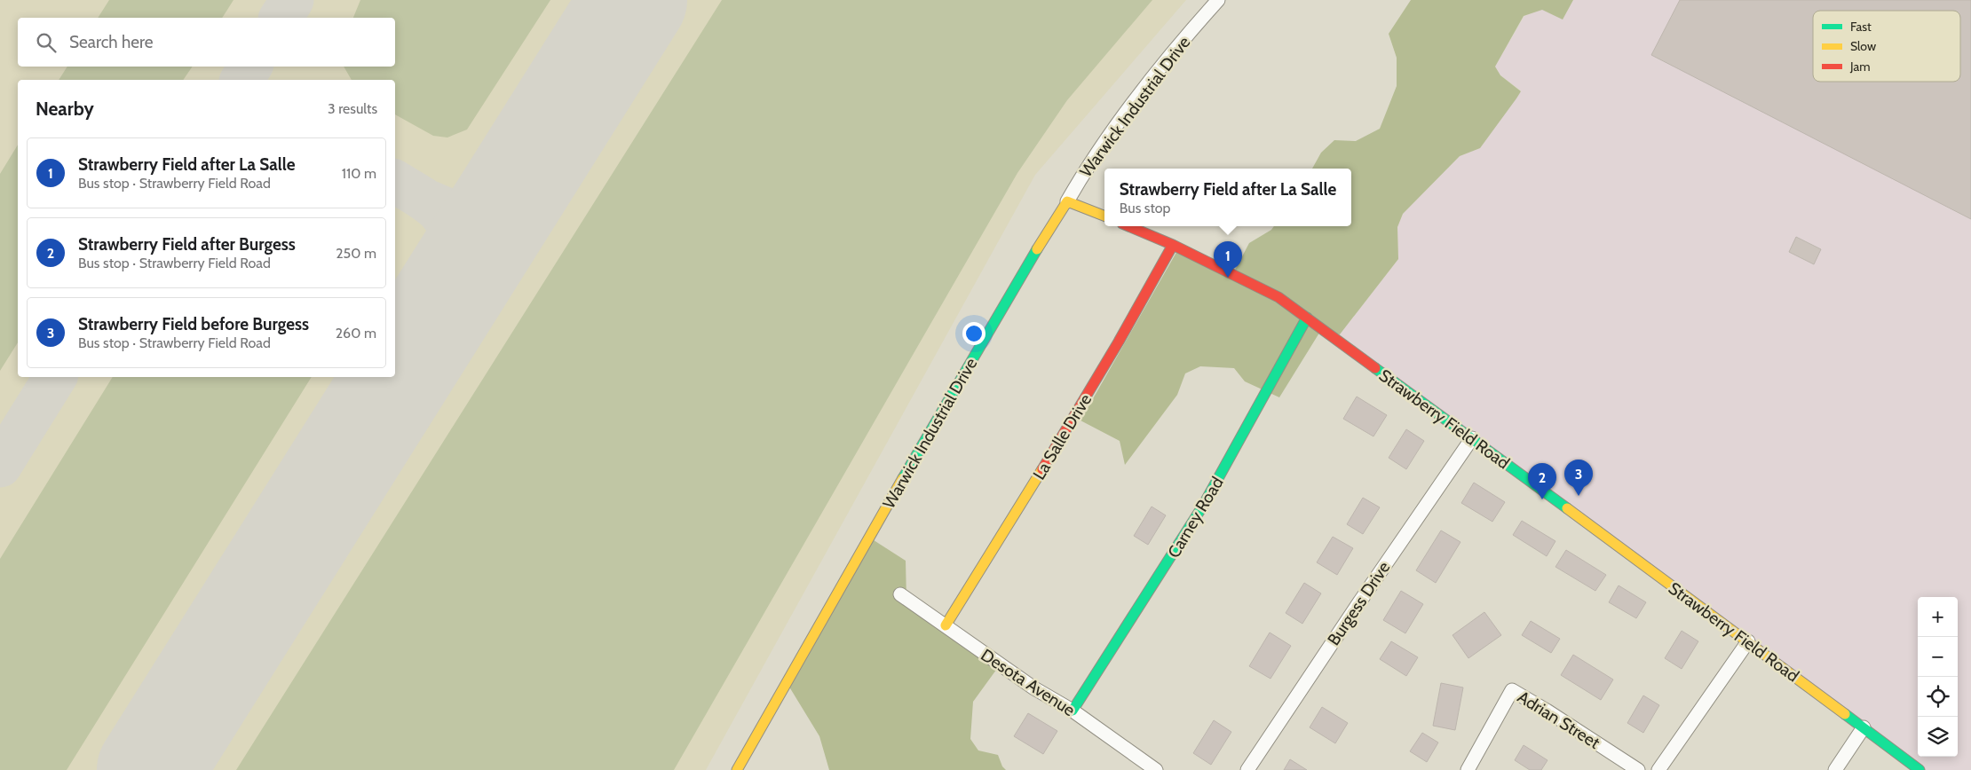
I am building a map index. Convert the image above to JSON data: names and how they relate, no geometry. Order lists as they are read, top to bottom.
{
  "streets": {
    "street": [
      "Warwick Industrial Drive",
      "Strawberry Field Road",
      "La Salle Drive",
      "Carney Road",
      "Burgess Drive",
      "Desota Avenue",
      "Adrian Street"
    ]
  },
  "crossings": [
    ["Strawberry Field Road", "La Salle Drive"],
    ["Strawberry Field Road", "Carney Road"],
    ["Strawberry Field Road", "Burgess Drive"],
    ["La Salle Drive", "Desota Avenue"],
    ["Carney Road", "Desota Avenue"]
  ],
  "legend": ["Fast", "Slow", "Jam"],
  "page": {
    "search": "Search here",
    "heading": ["Nearby", "3 results"],
    "list": [
      {
        "mark": "1",
        "name": "Strawberry Field after La Salle",
        "note": "Bus stop · Strawberry Field Road",
        "value": "110 m"
      },
      {
        "mark": "2",
        "name": "Strawberry Field after Burgess",
        "note": "Bus stop · Strawberry Field Road",
        "value": "250 m"
      },
      {
        "mark": "3",
        "name": "Strawberry Field before Burgess",
        "note": "Bus stop · Strawberry Field Road",
        "value": "260 m"
      }
    ],
    "popup": ["Strawberry Field after La Salle", "Bus stop"],
    "pins": ["1", "3", "2"],
    "map_buttons": ["+", "−"]
  }
}
